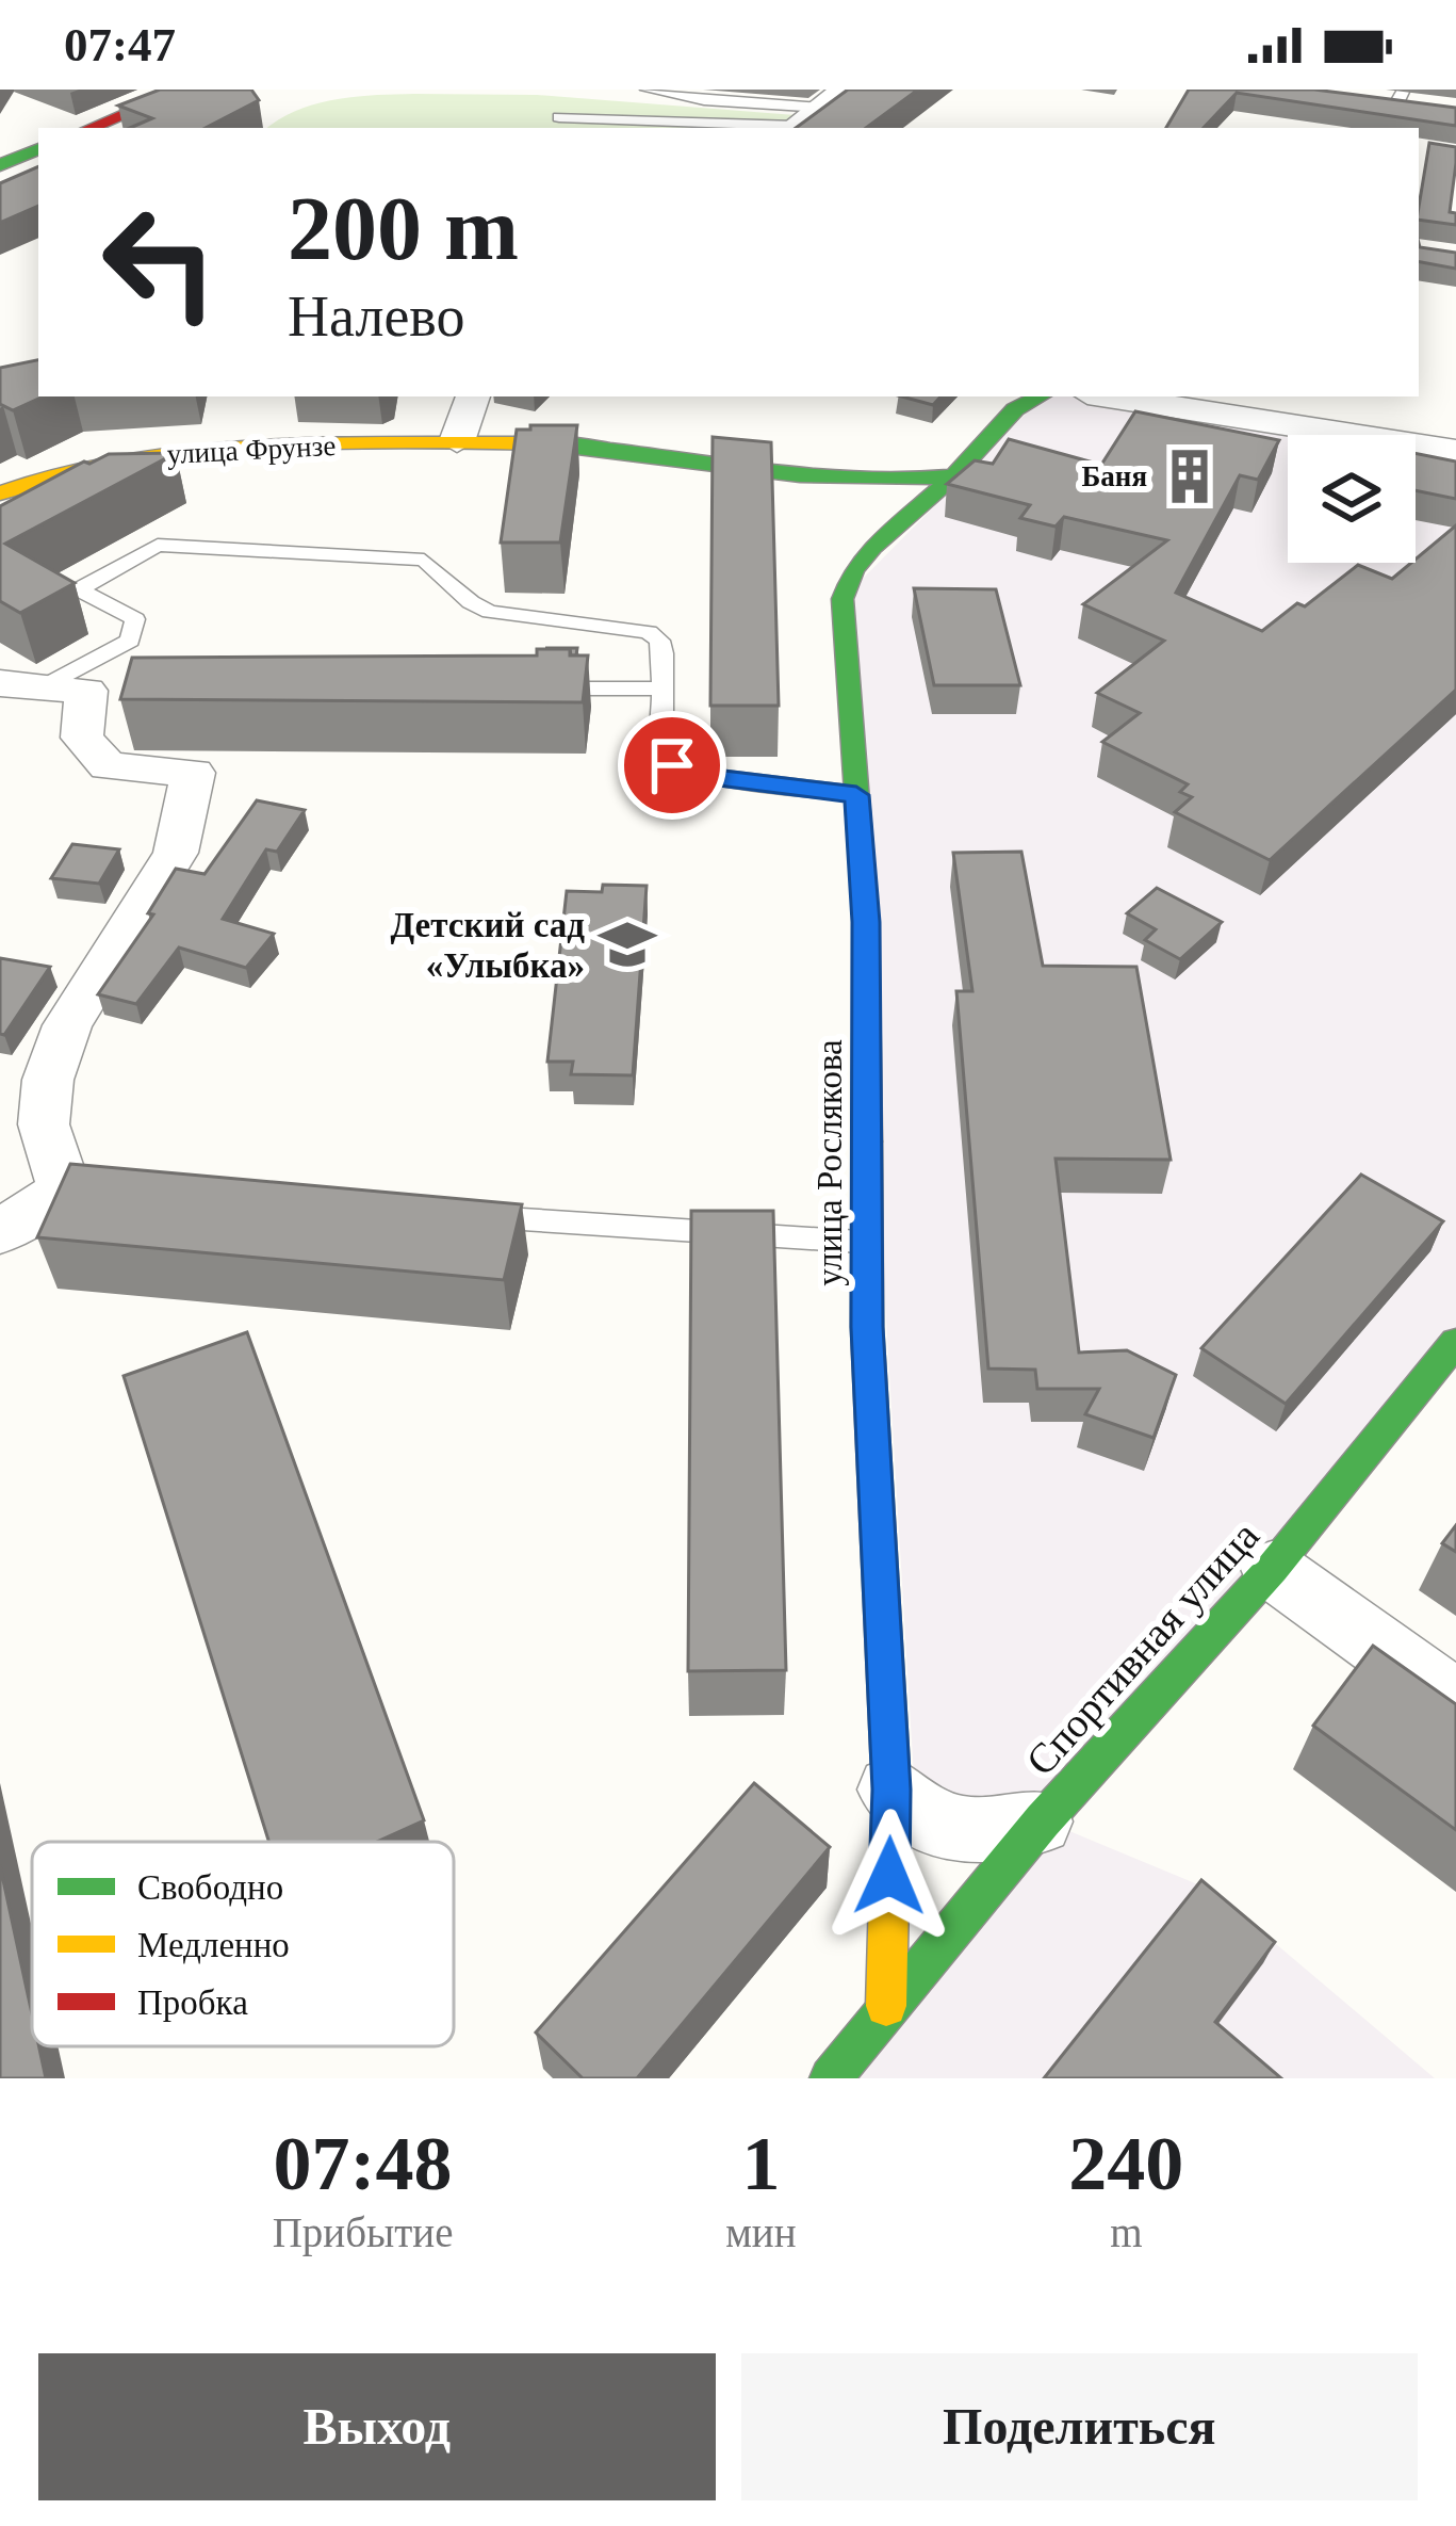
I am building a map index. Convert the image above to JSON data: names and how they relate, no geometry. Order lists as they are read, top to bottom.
{
  "streets": {
    "street": ["улица Фрунзе", "улица Рослякова", "Спортивная улица"]
  },
  "crossings": [
    ["улица Фрунзе", "улица Рослякова"],
    ["улица Рослякова", "Спортивная улица"]
  ],
  "places": {
    "building": ["Баня"],
    "school or university": ["Детский сад «Улыбка»"]
  },
  "legend": ["Свободно", "Медленно", "Пробка"],
  "page": {
    "status": "07:47",
    "turn": ["200 m", "Налево"],
    "eta": [
      "07:48",
      "Прибытие",
      "1",
      "мин",
      "240",
      "m"
    ],
    "buttons": ["Выход", "Поделиться"]
  }
}
